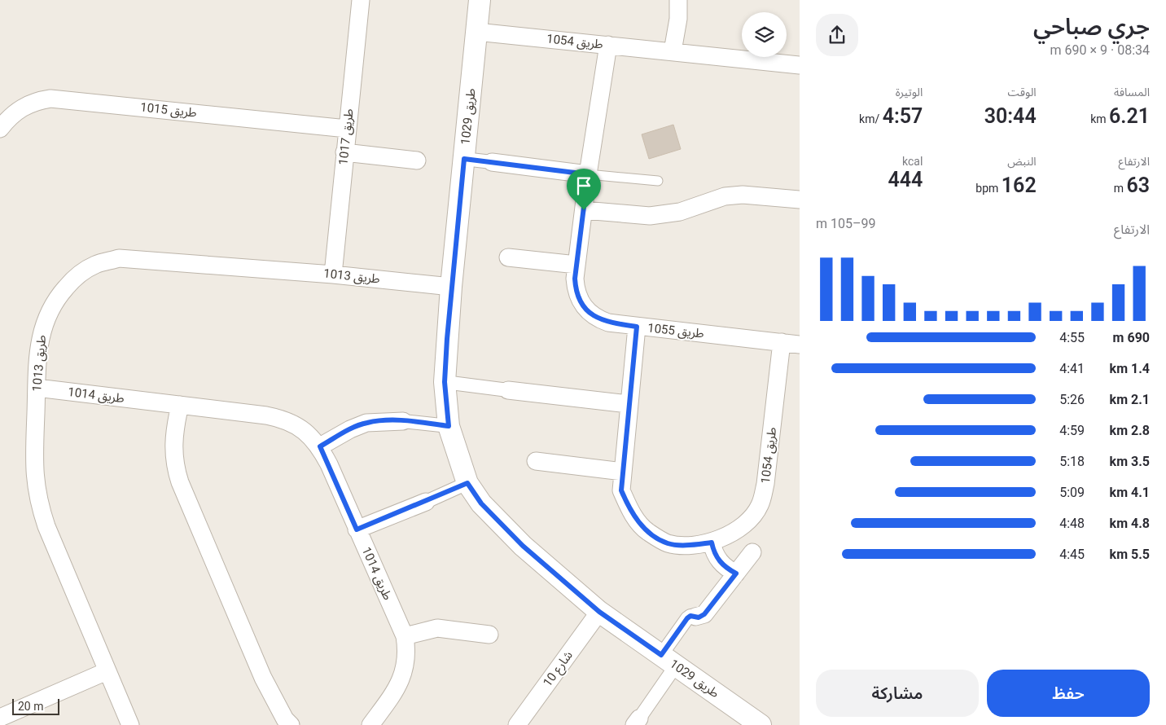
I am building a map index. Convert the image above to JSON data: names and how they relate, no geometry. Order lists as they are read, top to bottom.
{
  "streets": {
    "street": [
      "طريق 1054",
      "طريق 1015",
      "طريق 1029",
      "طريق 1017",
      "طريق 1013",
      "طريق 1055",
      "طريق 1014",
      "شارع 10"
    ]
  },
  "crossings": [
    ["طريق 1054", "طريق 1029"],
    ["طريق 1054", "طريق 1055"],
    ["طريق 1015", "طريق 1017"],
    ["طريق 1029", "طريق 1013"],
    ["طريق 1029", "شارع 10"],
    ["طريق 1017", "طريق 1013"],
    ["طريق 1013", "طريق 1014"]
  ],
  "scale_bar": "20 m",
  "page": {
    "heading": ["جري صباحي", "08:34 · 9 × 690 m"],
    "stats": [
      ["المسافة", "6.21 km"],
      ["الوقت", "30:44"],
      ["الوتيرة", "4:57 /km"],
      ["الارتفاع", "63 m"],
      ["النبض", "162 bpm"],
      ["kcal", "444"]
    ],
    "chart": ["الارتفاع", "99–105 m"],
    "list": [
      {
        "name": "690 m",
        "note": "4:55"
      },
      {
        "name": "1.4 km",
        "note": "4:41"
      },
      {
        "name": "2.1 km",
        "note": "5:26"
      },
      {
        "name": "2.8 km",
        "note": "4:59"
      },
      {
        "name": "3.5 km",
        "note": "5:18"
      },
      {
        "name": "4.1 km",
        "note": "5:09"
      },
      {
        "name": "4.8 km",
        "note": "4:48"
      },
      {
        "name": "5.5 km",
        "note": "4:45"
      }
    ],
    "buttons": ["حفظ", "مشاركة"],
    "scale": "20 m"
  }
}
